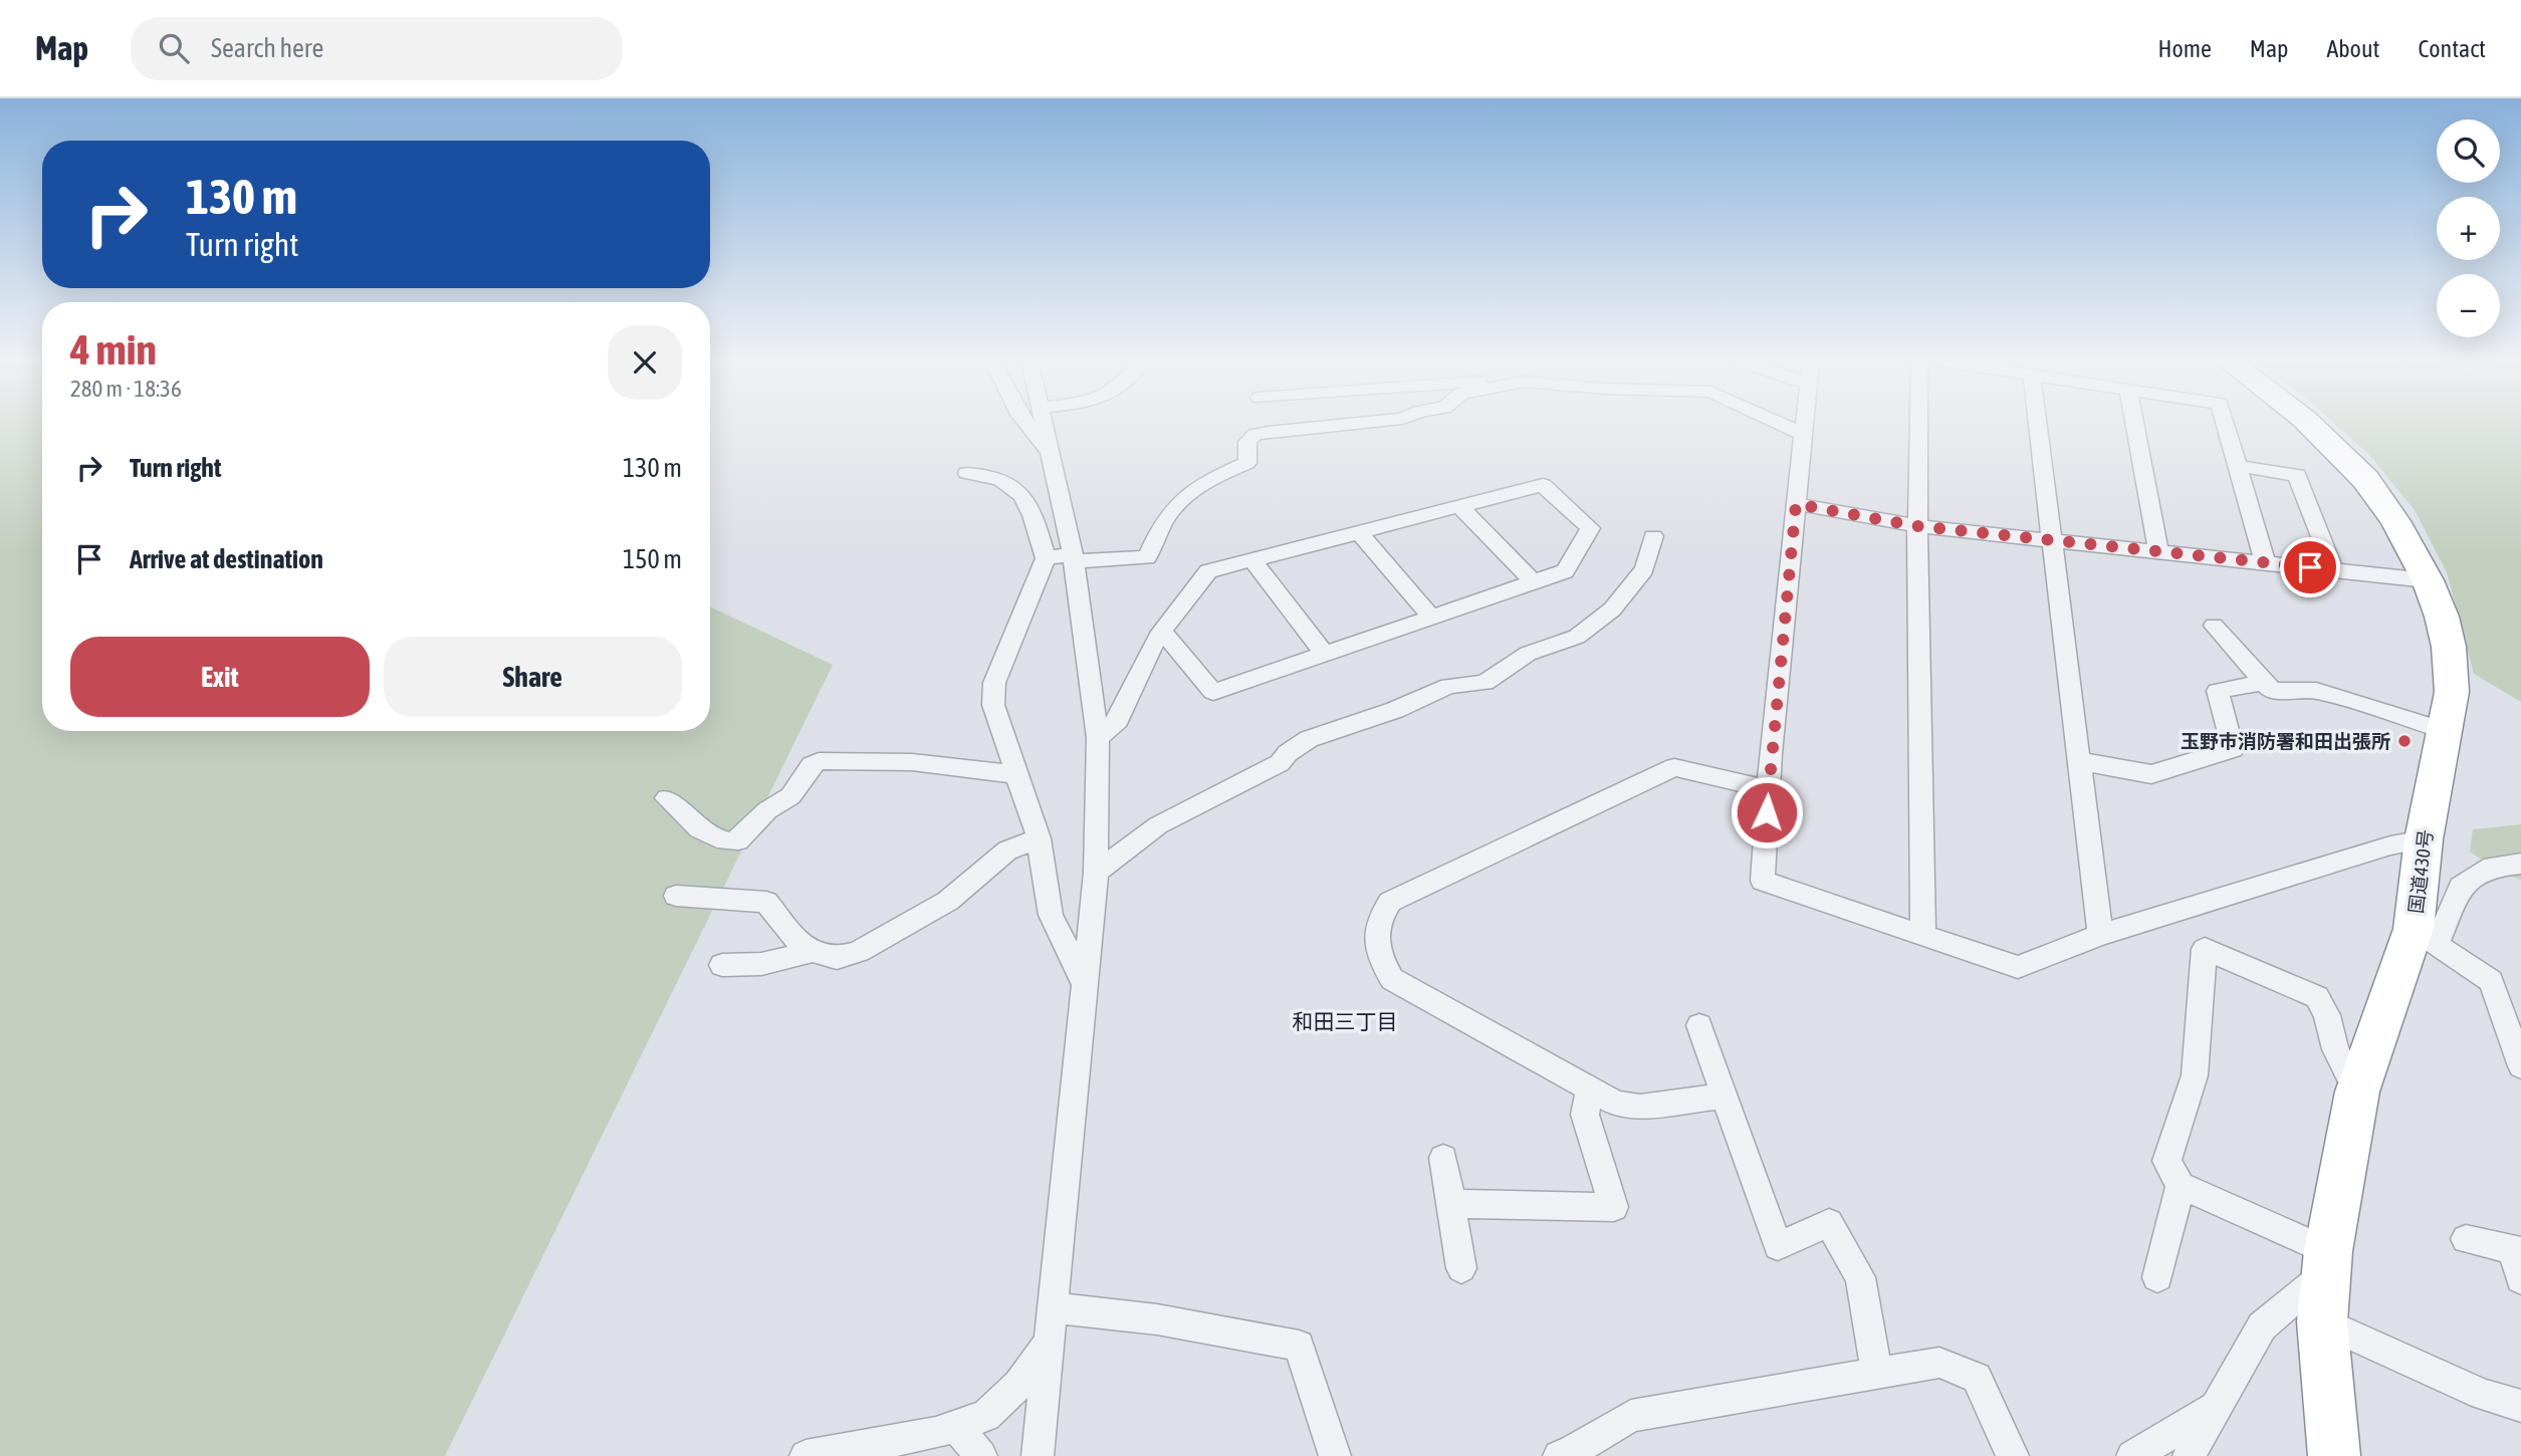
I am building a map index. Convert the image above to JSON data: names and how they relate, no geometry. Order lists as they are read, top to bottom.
{
  "streets": {
    "highway": ["国道430号"]
  },
  "districts": ["和田三丁目"],
  "places": ["玉野市消防署和田出張所"],
  "page": {
    "header": "Map",
    "search": "Search here",
    "nav": [
      "Home",
      "Map",
      "About",
      "Contact"
    ],
    "map_buttons": ["+", "−"],
    "turn": ["130 m", "Turn right"],
    "heading": ["4 min", "280 m · 18:36"],
    "list": [
      {
        "name": "Turn right",
        "value": "130 m"
      },
      {
        "name": "Arrive at destination",
        "value": "150 m"
      }
    ],
    "buttons": ["Exit", "Share"]
  }
}
